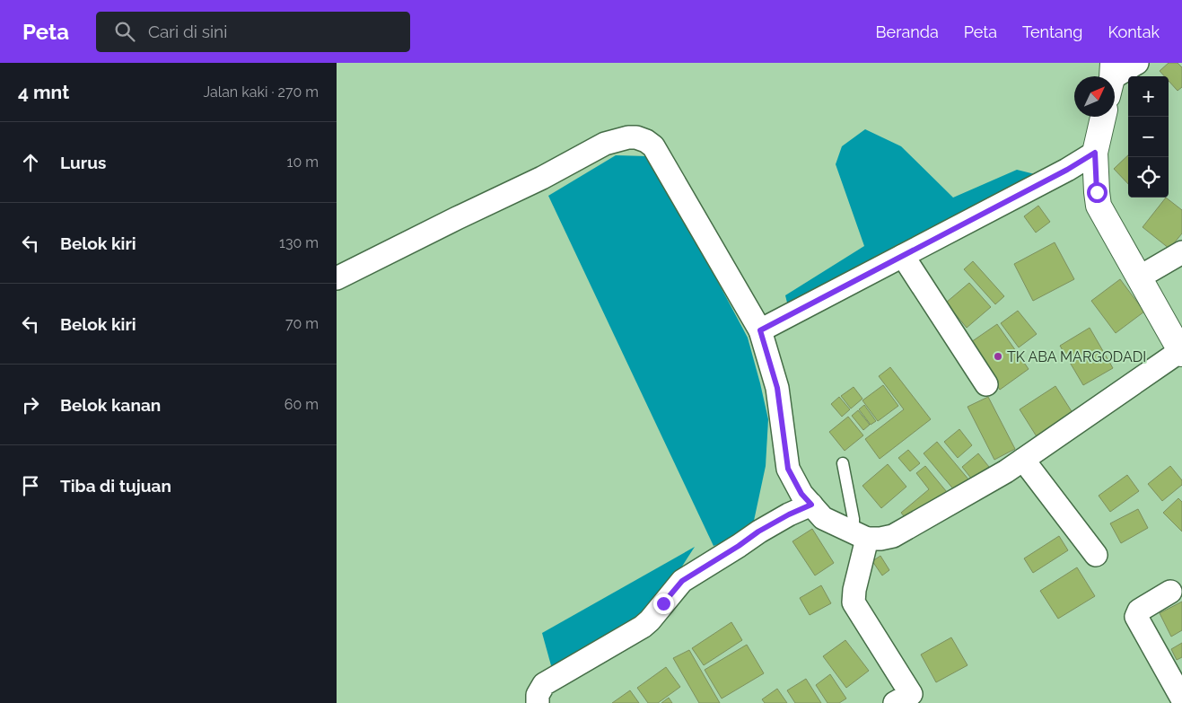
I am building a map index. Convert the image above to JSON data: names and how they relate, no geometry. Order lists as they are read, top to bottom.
{
  "places": ["TK ABA MARGODADI"],
  "north": "top right",
  "page": {
    "header": "Peta",
    "search": "Cari di sini",
    "nav": [
      "Beranda",
      "Peta",
      "Tentang",
      "Kontak"
    ],
    "heading": ["4 mnt", "Jalan kaki · 270 m"],
    "map_buttons": ["+", "−"],
    "list": [
      ["Lurus", "10 m"],
      ["Belok kiri", "130 m"],
      ["Belok kiri", "70 m"],
      ["Belok kanan", "60 m"],
      "Tiba di tujuan"
    ]
  }
}
